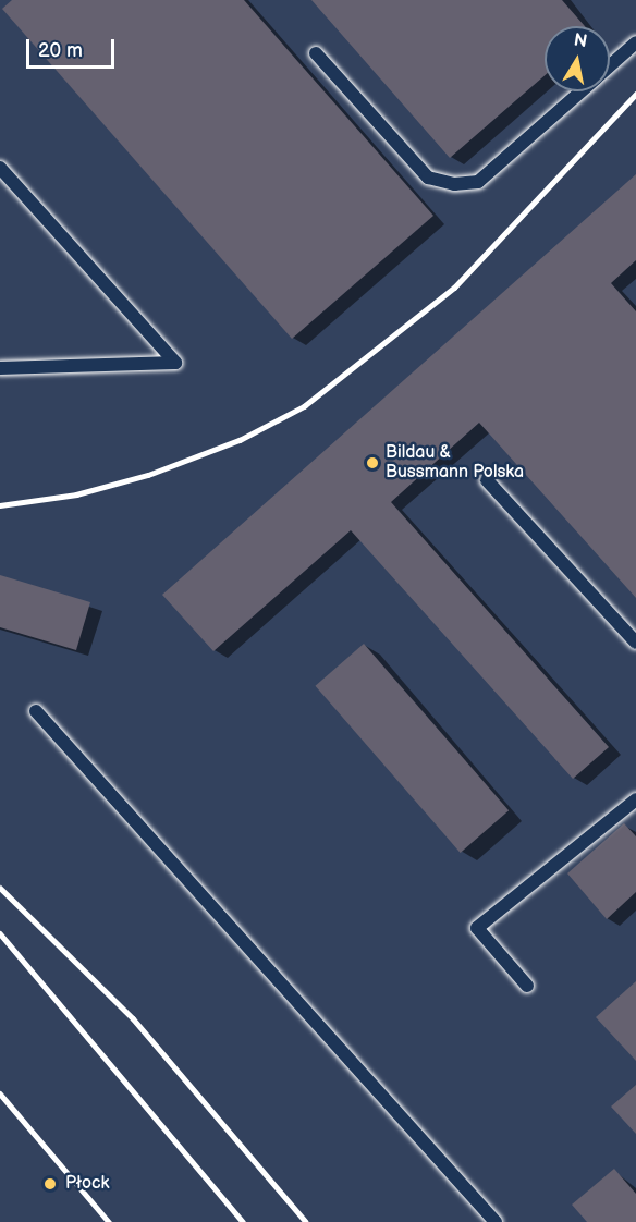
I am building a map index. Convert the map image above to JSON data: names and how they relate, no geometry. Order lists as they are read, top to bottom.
{
  "places": ["Bildau & Bussmann Polska", "Płock"],
  "scale_bar": "20 m",
  "north": "top"
}
